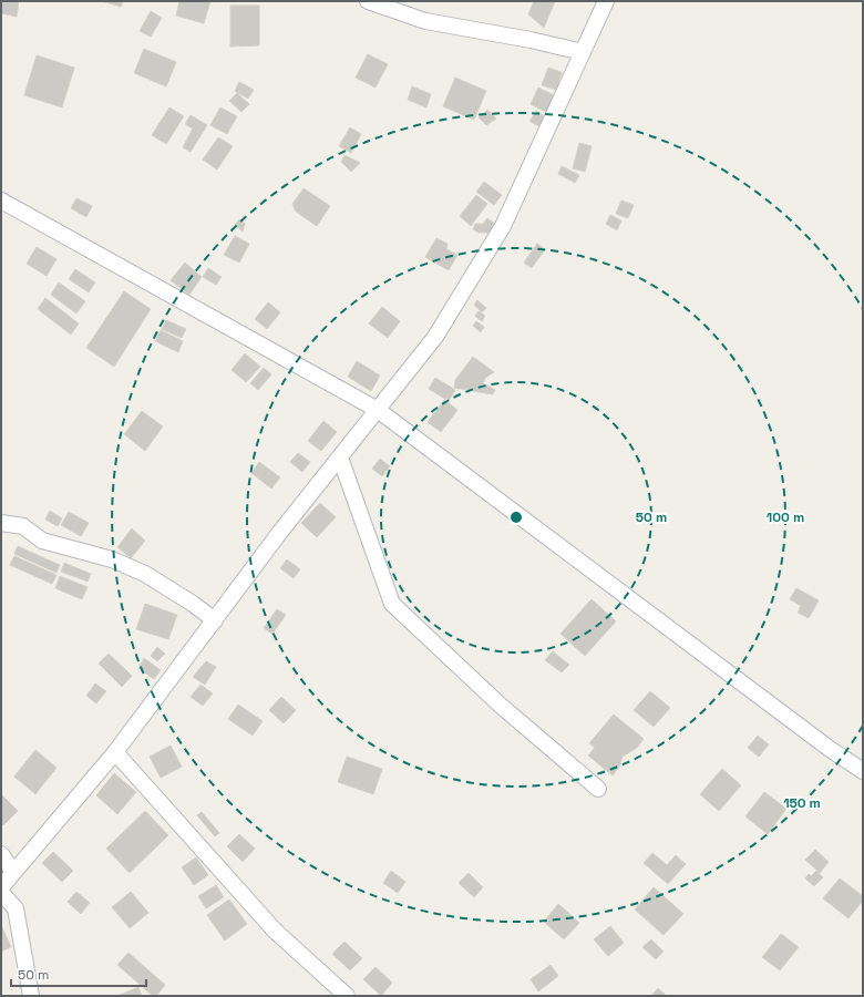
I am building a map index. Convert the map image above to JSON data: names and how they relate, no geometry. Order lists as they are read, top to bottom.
{
  "scale_bar": "50 m",
  "rings": ["50 m", "100 m", "150 m"]
}
